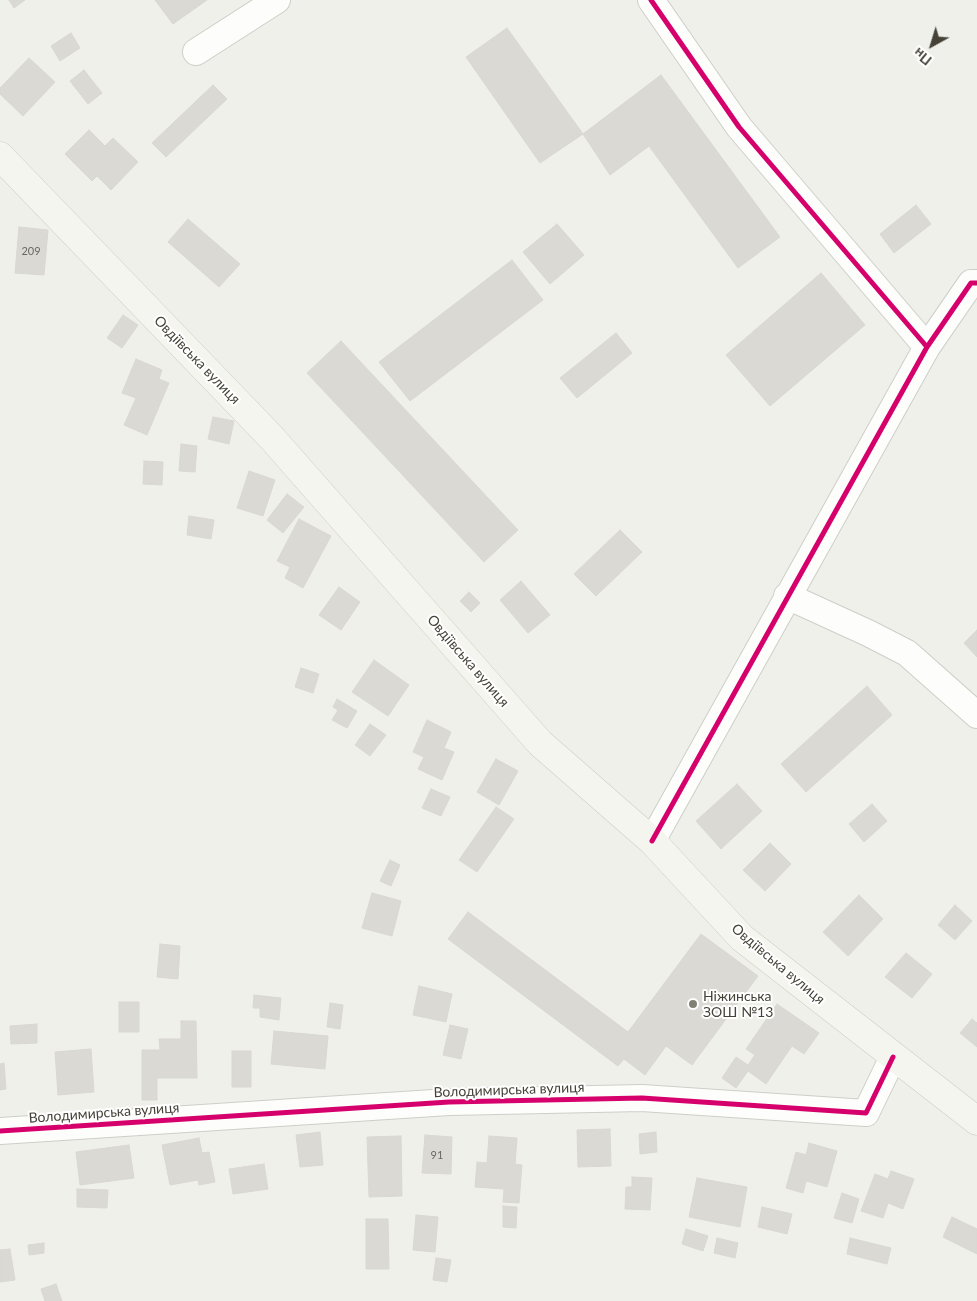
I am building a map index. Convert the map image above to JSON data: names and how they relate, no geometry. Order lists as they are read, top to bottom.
{
  "streets": {
    "main road": ["Овдіївська вулиця"],
    "street": ["Володимирська вулиця"]
  },
  "crossings": [
    ["Овдіївська вулиця", "Володимирська вулиця"]
  ],
  "places": ["Ніжинська ЗОШ №13"],
  "house_numbers": ["209", "91"],
  "north": "bottom left"
}
